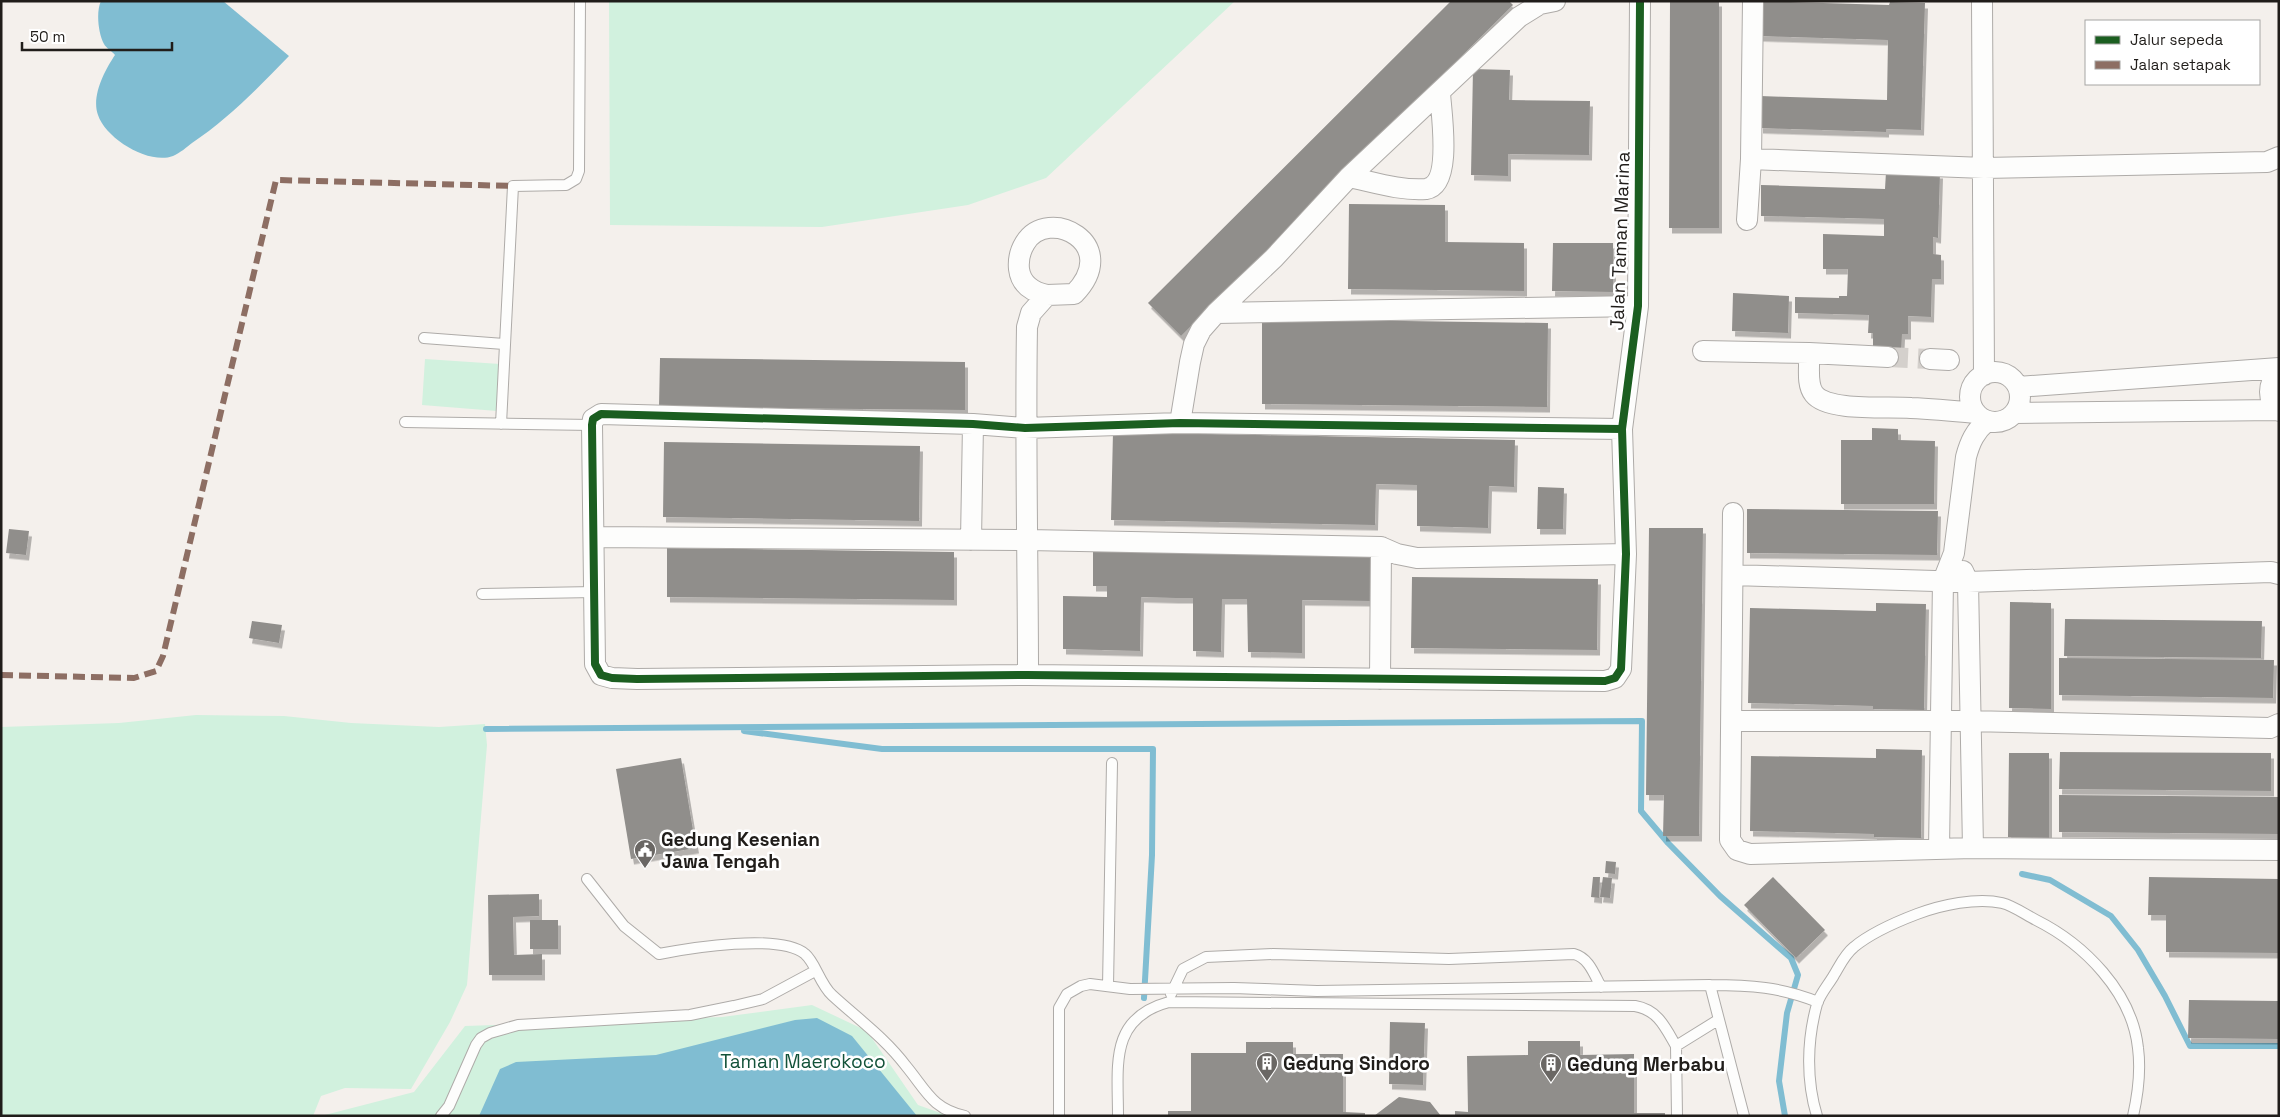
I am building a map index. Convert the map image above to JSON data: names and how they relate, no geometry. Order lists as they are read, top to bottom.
{
  "streets": {
    "street": ["Jalan Taman Marina"]
  },
  "parks": ["Taman Maerokoco"],
  "places": {
    "public building": ["Gedung Kesenian Jawa Tengah"],
    "building": ["Gedung Sindoro", "Gedung Merbabu"]
  },
  "legend": ["Jalur sepeda", "Jalan setapak"],
  "scale_bar": "50 m"
}
